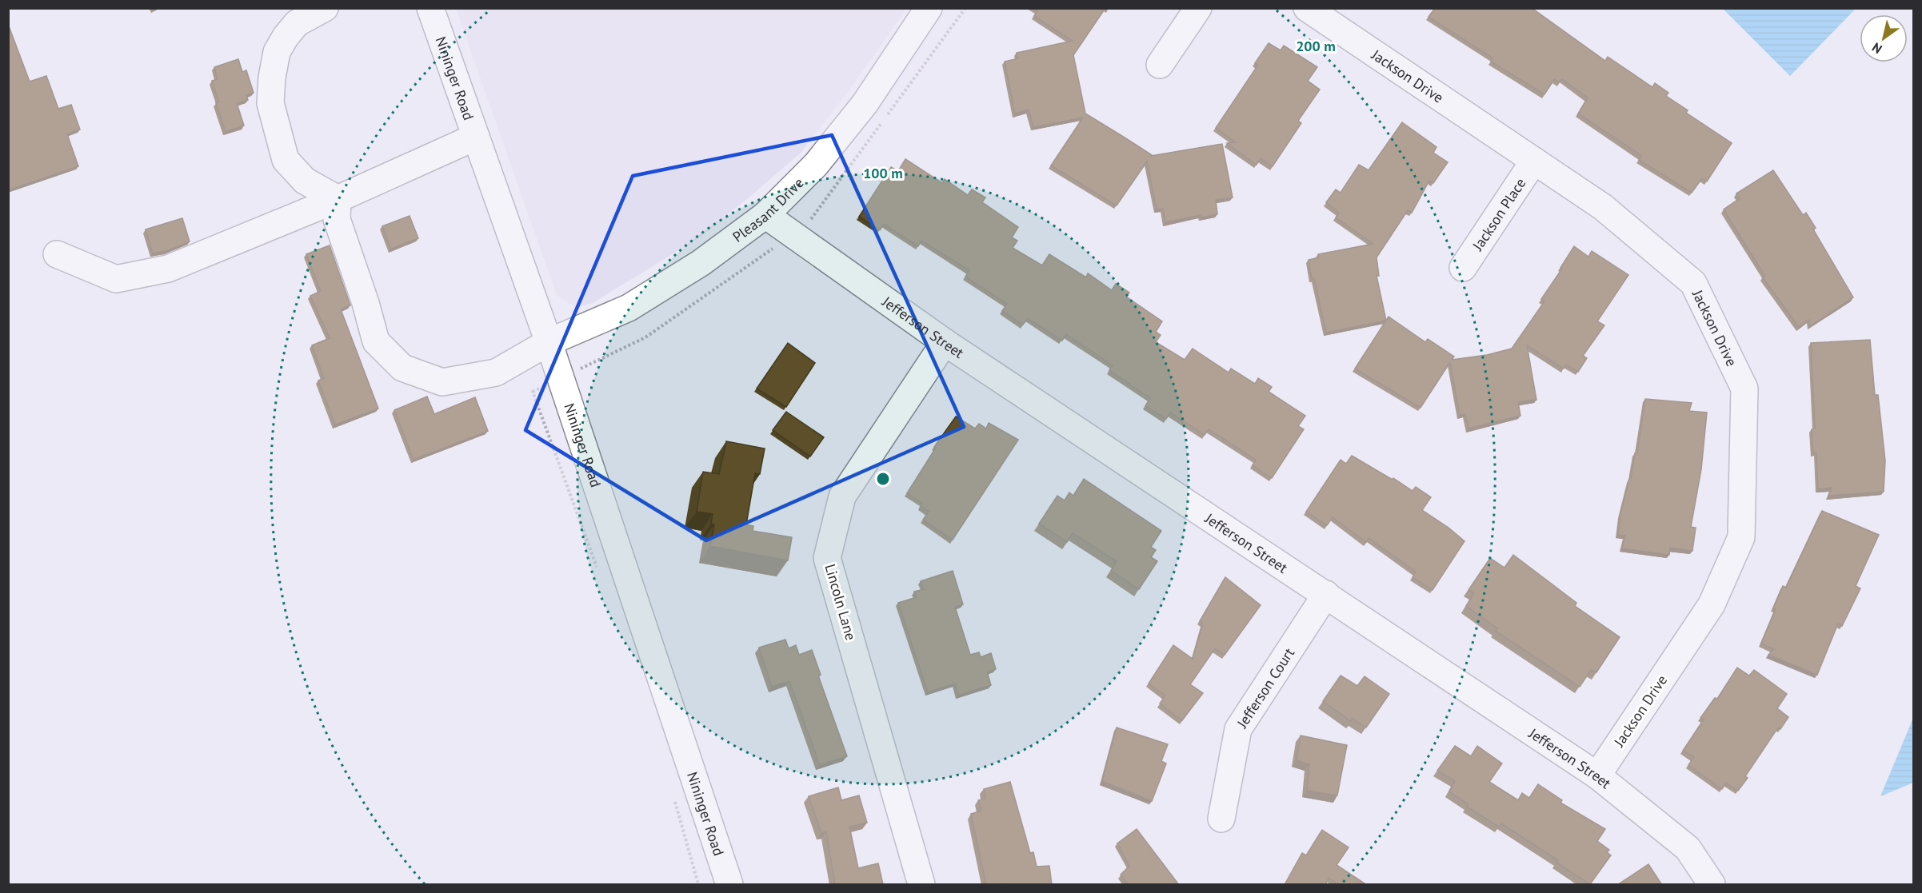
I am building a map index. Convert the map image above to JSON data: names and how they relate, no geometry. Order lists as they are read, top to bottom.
{
  "streets": {
    "street": [
      "Jackson Drive",
      "Nininger Road",
      "Pleasant Drive",
      "Jackson Place",
      "Jefferson Street",
      "Lincoln Lane",
      "Jefferson Court"
    ]
  },
  "crossings": [
    ["Jackson Drive", "Jackson Place"],
    ["Jackson Drive", "Jefferson Street"],
    ["Nininger Road", "Pleasant Drive"],
    ["Pleasant Drive", "Jefferson Street"],
    ["Jefferson Street", "Lincoln Lane"],
    ["Jefferson Street", "Jefferson Court"]
  ],
  "north": "bottom left",
  "rings": ["200 m", "100 m"]
}
